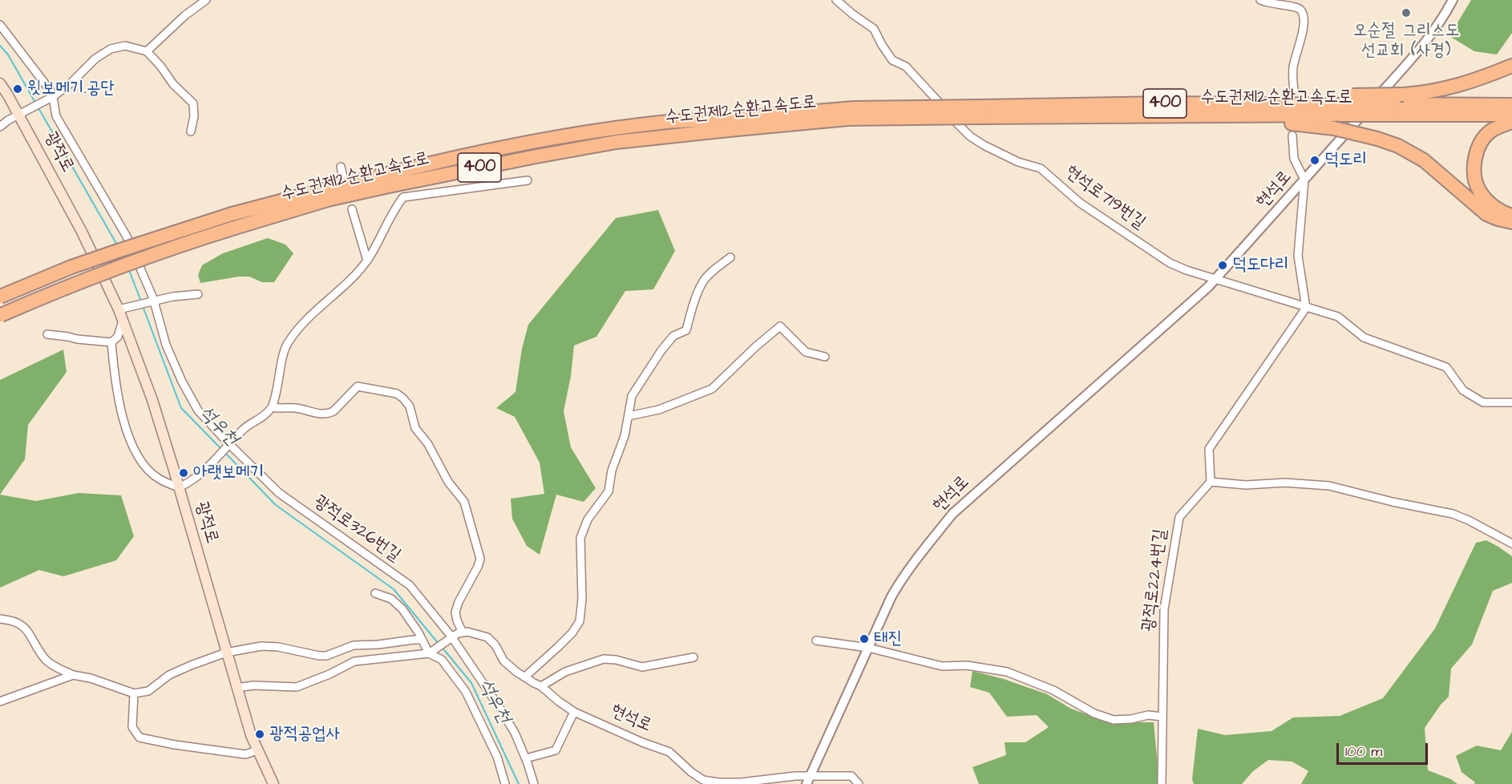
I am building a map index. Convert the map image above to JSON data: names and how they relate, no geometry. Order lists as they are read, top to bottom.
{
  "streets": {
    "highway": ["수도권제2순환고속도로", "400"],
    "main road": ["광적로"],
    "street": [
      "현석로",
      "현석로719번길",
      "광적로326번길",
      "광적로224번길"
    ]
  },
  "crossings": [
    ["현석로", "현석로719번길"]
  ],
  "water": ["석우천"],
  "places": [
    "오순절 그리스도 선교회 (사경)",
    "윗보메기.공단",
    "덕도리",
    "덕도다리",
    "아랫보메기",
    "태진",
    "광적공업사"
  ],
  "scale_bar": "100 m"
}
